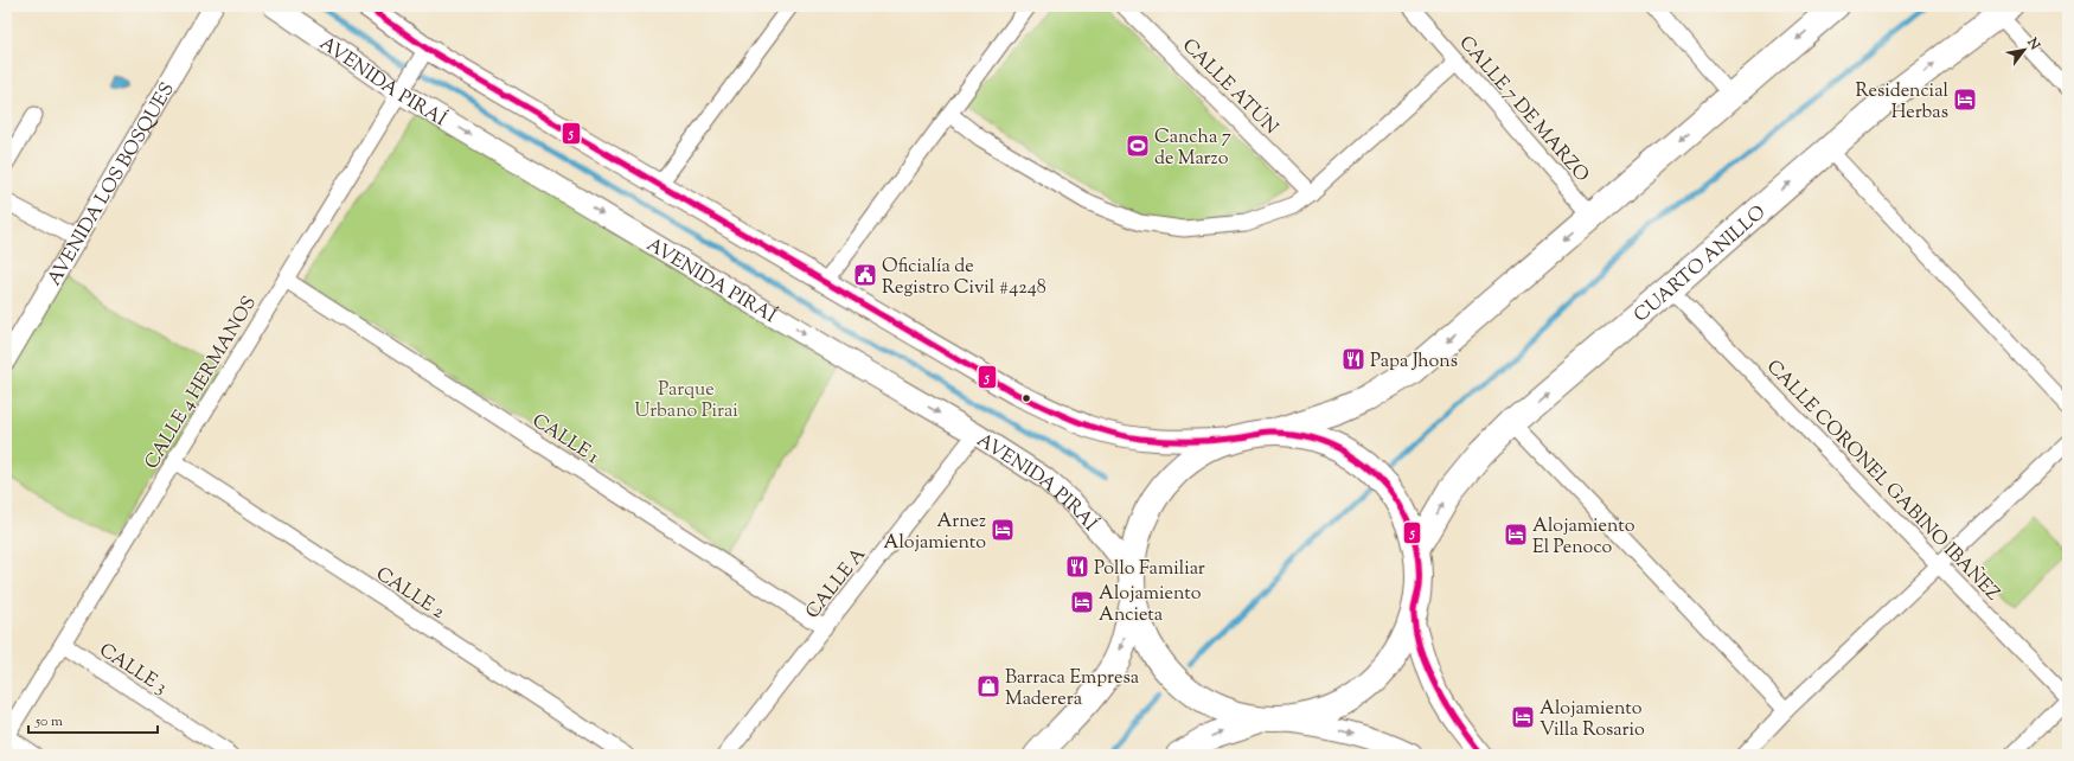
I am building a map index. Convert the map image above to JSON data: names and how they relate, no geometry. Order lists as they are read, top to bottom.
{
  "streets": {
    "highway": ["CUARTO ANILLO"],
    "main road": ["AVENIDA PIRAÍ"],
    "street": [
      "CALLE ATÚN",
      "CALLE 7 DE MARZO",
      "AVENIDA LOS BOSQUES",
      "CALLE 4 HERMANOS",
      "CALLE 1",
      "CALLE CORONEL GABINO IBAÑEZ",
      "CALLE A",
      "CALLE 2",
      "CALLE 3"
    ]
  },
  "crossings": [
    ["AVENIDA PIRAÍ", "CALLE 4 HERMANOS"],
    ["AVENIDA PIRAÍ", "CALLE A"],
    ["CUARTO ANILLO", "CALLE CORONEL GABINO IBAÑEZ"],
    ["CALLE 4 HERMANOS", "CALLE 1"],
    ["CALLE 4 HERMANOS", "CALLE 2"],
    ["CALLE 4 HERMANOS", "CALLE 3"],
    ["CALLE 1", "CALLE A"]
  ],
  "parks": ["Parque Urbano Pirai"],
  "places": {
    "hotel": [
      "Residencial Herbas",
      "Arnez Alojamiento",
      "Alojamiento El Penoco",
      "Alojamiento Ancieta",
      "Alojamiento Villa Rosario"
    ],
    "sports": ["Cancha 7 de Marzo"],
    "public building": ["Oficialía de Registro Civil #4248"],
    "restaurant": ["Papa Jhons", "Pollo Familiar"],
    "shop": ["Barraca Empresa Maderera"]
  },
  "lines": ["transit line 5"],
  "scale_bar": "50 m",
  "north": "top right"
}
